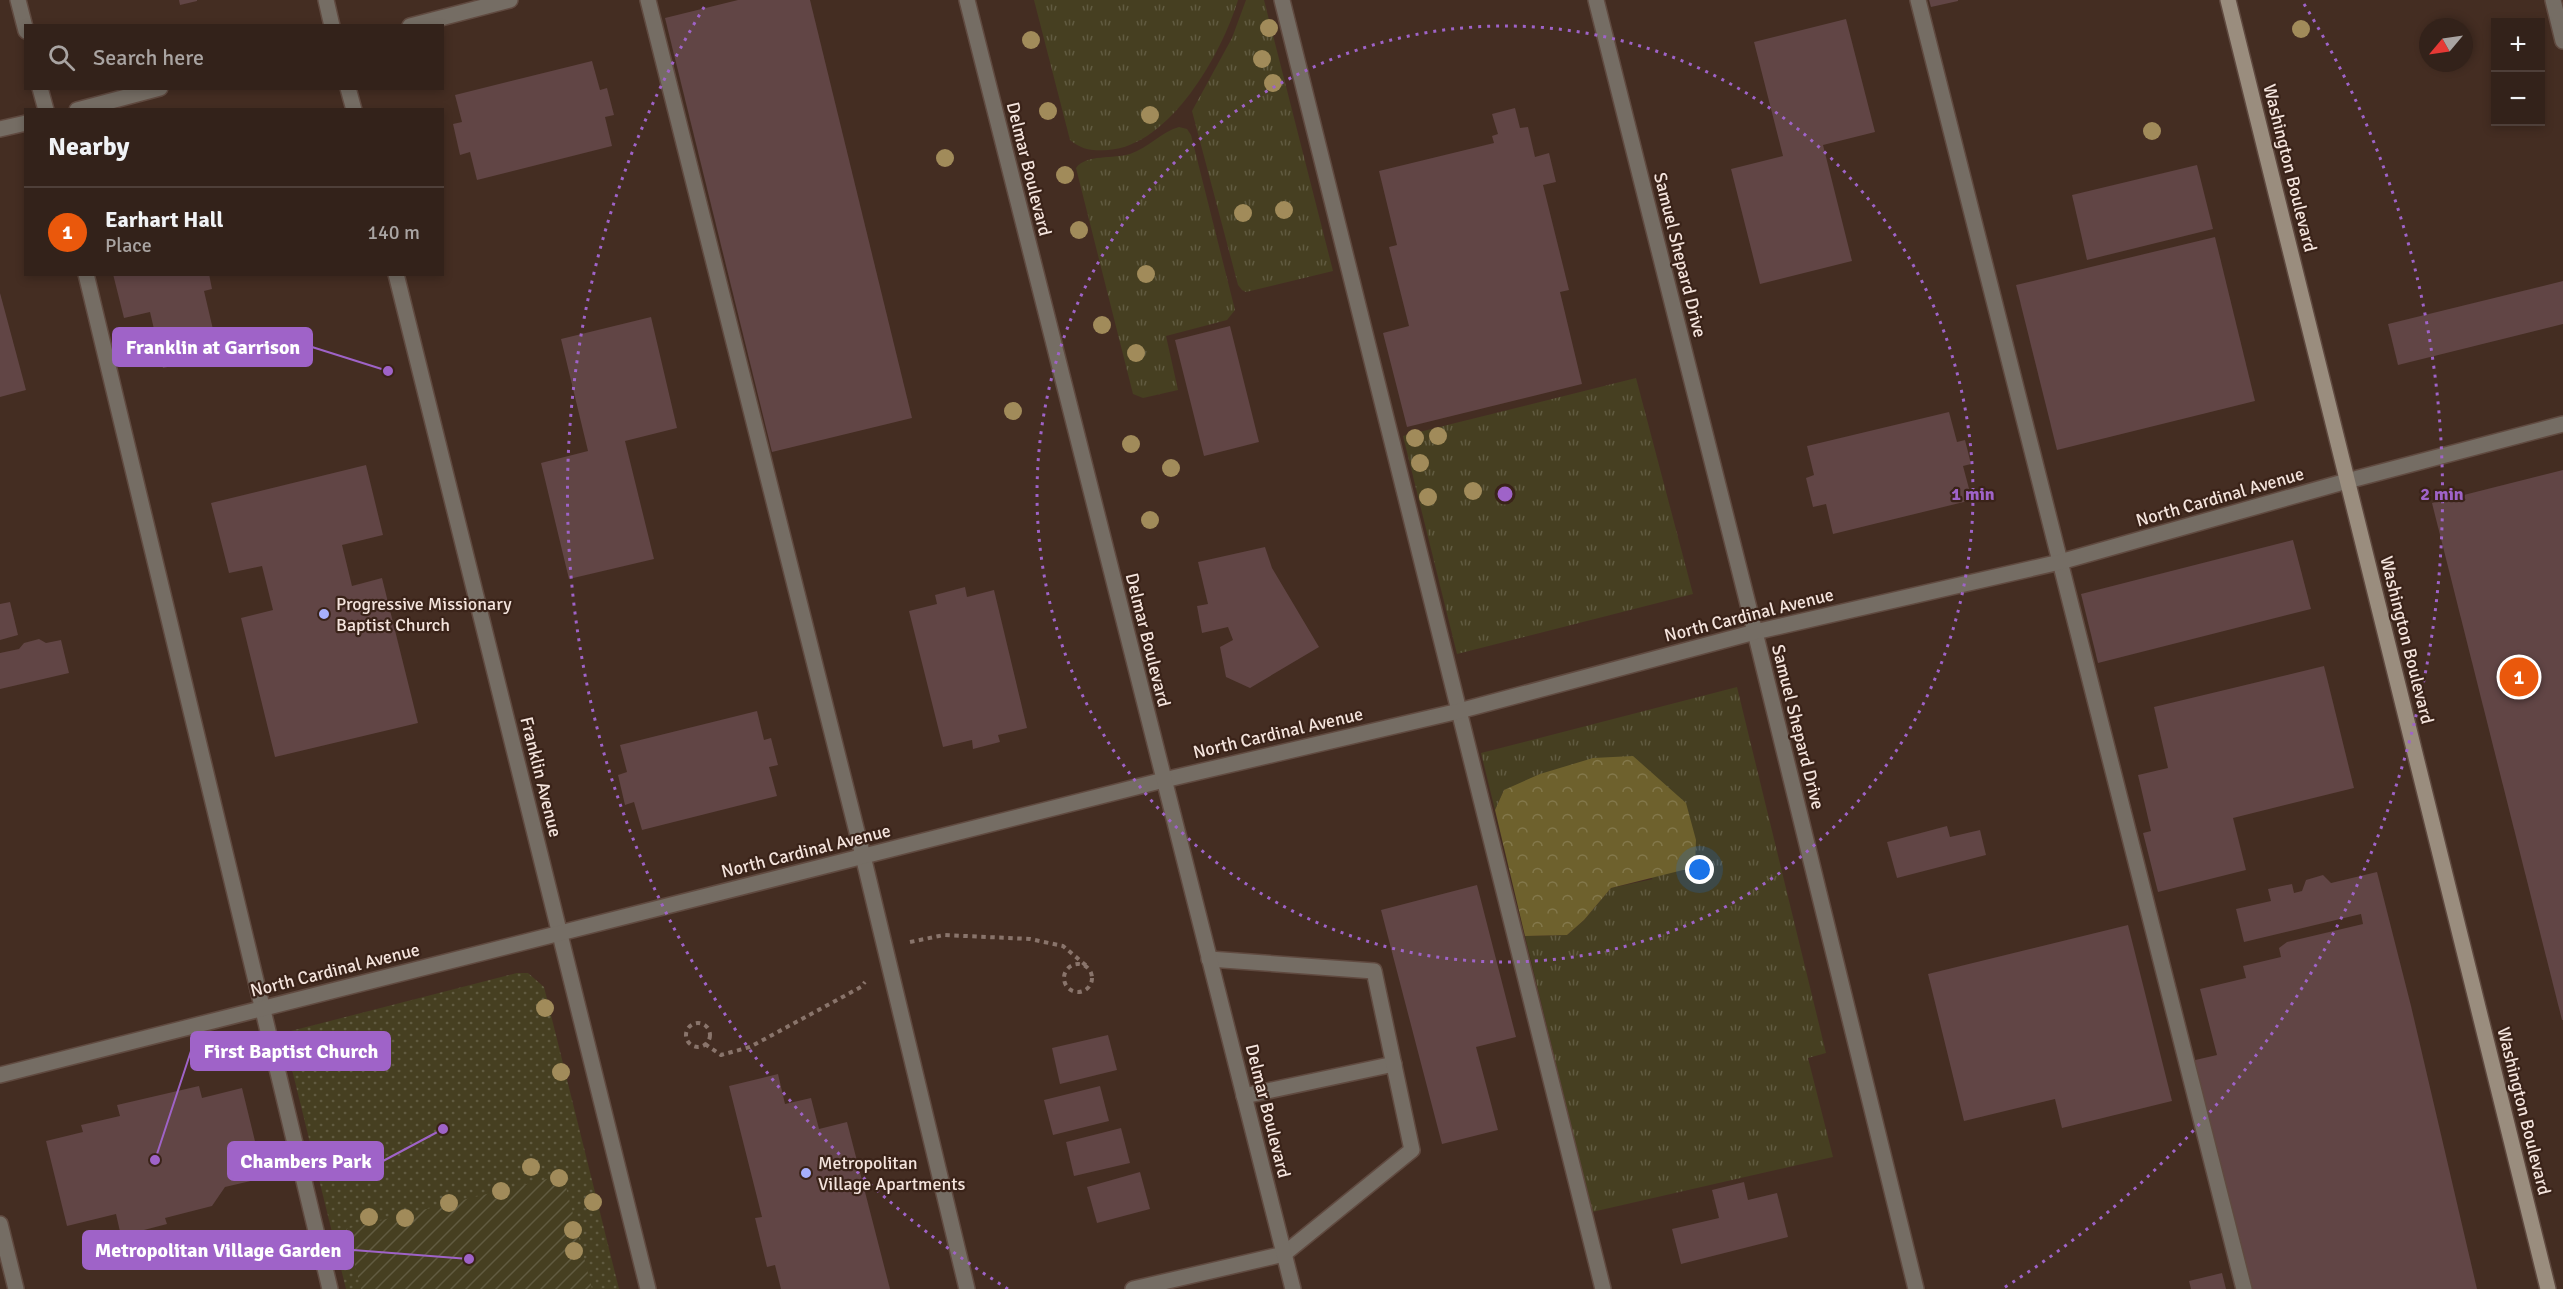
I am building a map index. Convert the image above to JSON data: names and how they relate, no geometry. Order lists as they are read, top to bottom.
{
  "streets": {
    "main road": ["Washington Boulevard"],
    "street": [
      "Delmar Boulevard",
      "Samuel Shepard Drive",
      "North Cardinal Avenue",
      "Franklin Avenue"
    ]
  },
  "crossings": [
    ["Washington Boulevard", "North Cardinal Avenue"],
    ["Delmar Boulevard", "North Cardinal Avenue"],
    ["Samuel Shepard Drive", "North Cardinal Avenue"],
    ["North Cardinal Avenue", "Franklin Avenue"]
  ],
  "places": [
    "Franklin at Garrison",
    "Progressive Missionary Baptist Church",
    "Chambers Park",
    "First Baptist Church",
    "Metropolitan Village Apartments",
    "Metropolitan Village Garden"
  ],
  "north": "bottom left",
  "page": {
    "map_buttons": ["+", "−"],
    "search": "Search here",
    "heading": "Nearby",
    "list": [
      {
        "mark": "1",
        "name": "Earhart Hall",
        "note": "Place",
        "value": "140 m"
      }
    ],
    "pins": "1"
  },
  "rings": ["1 min", "2 min"]
}
